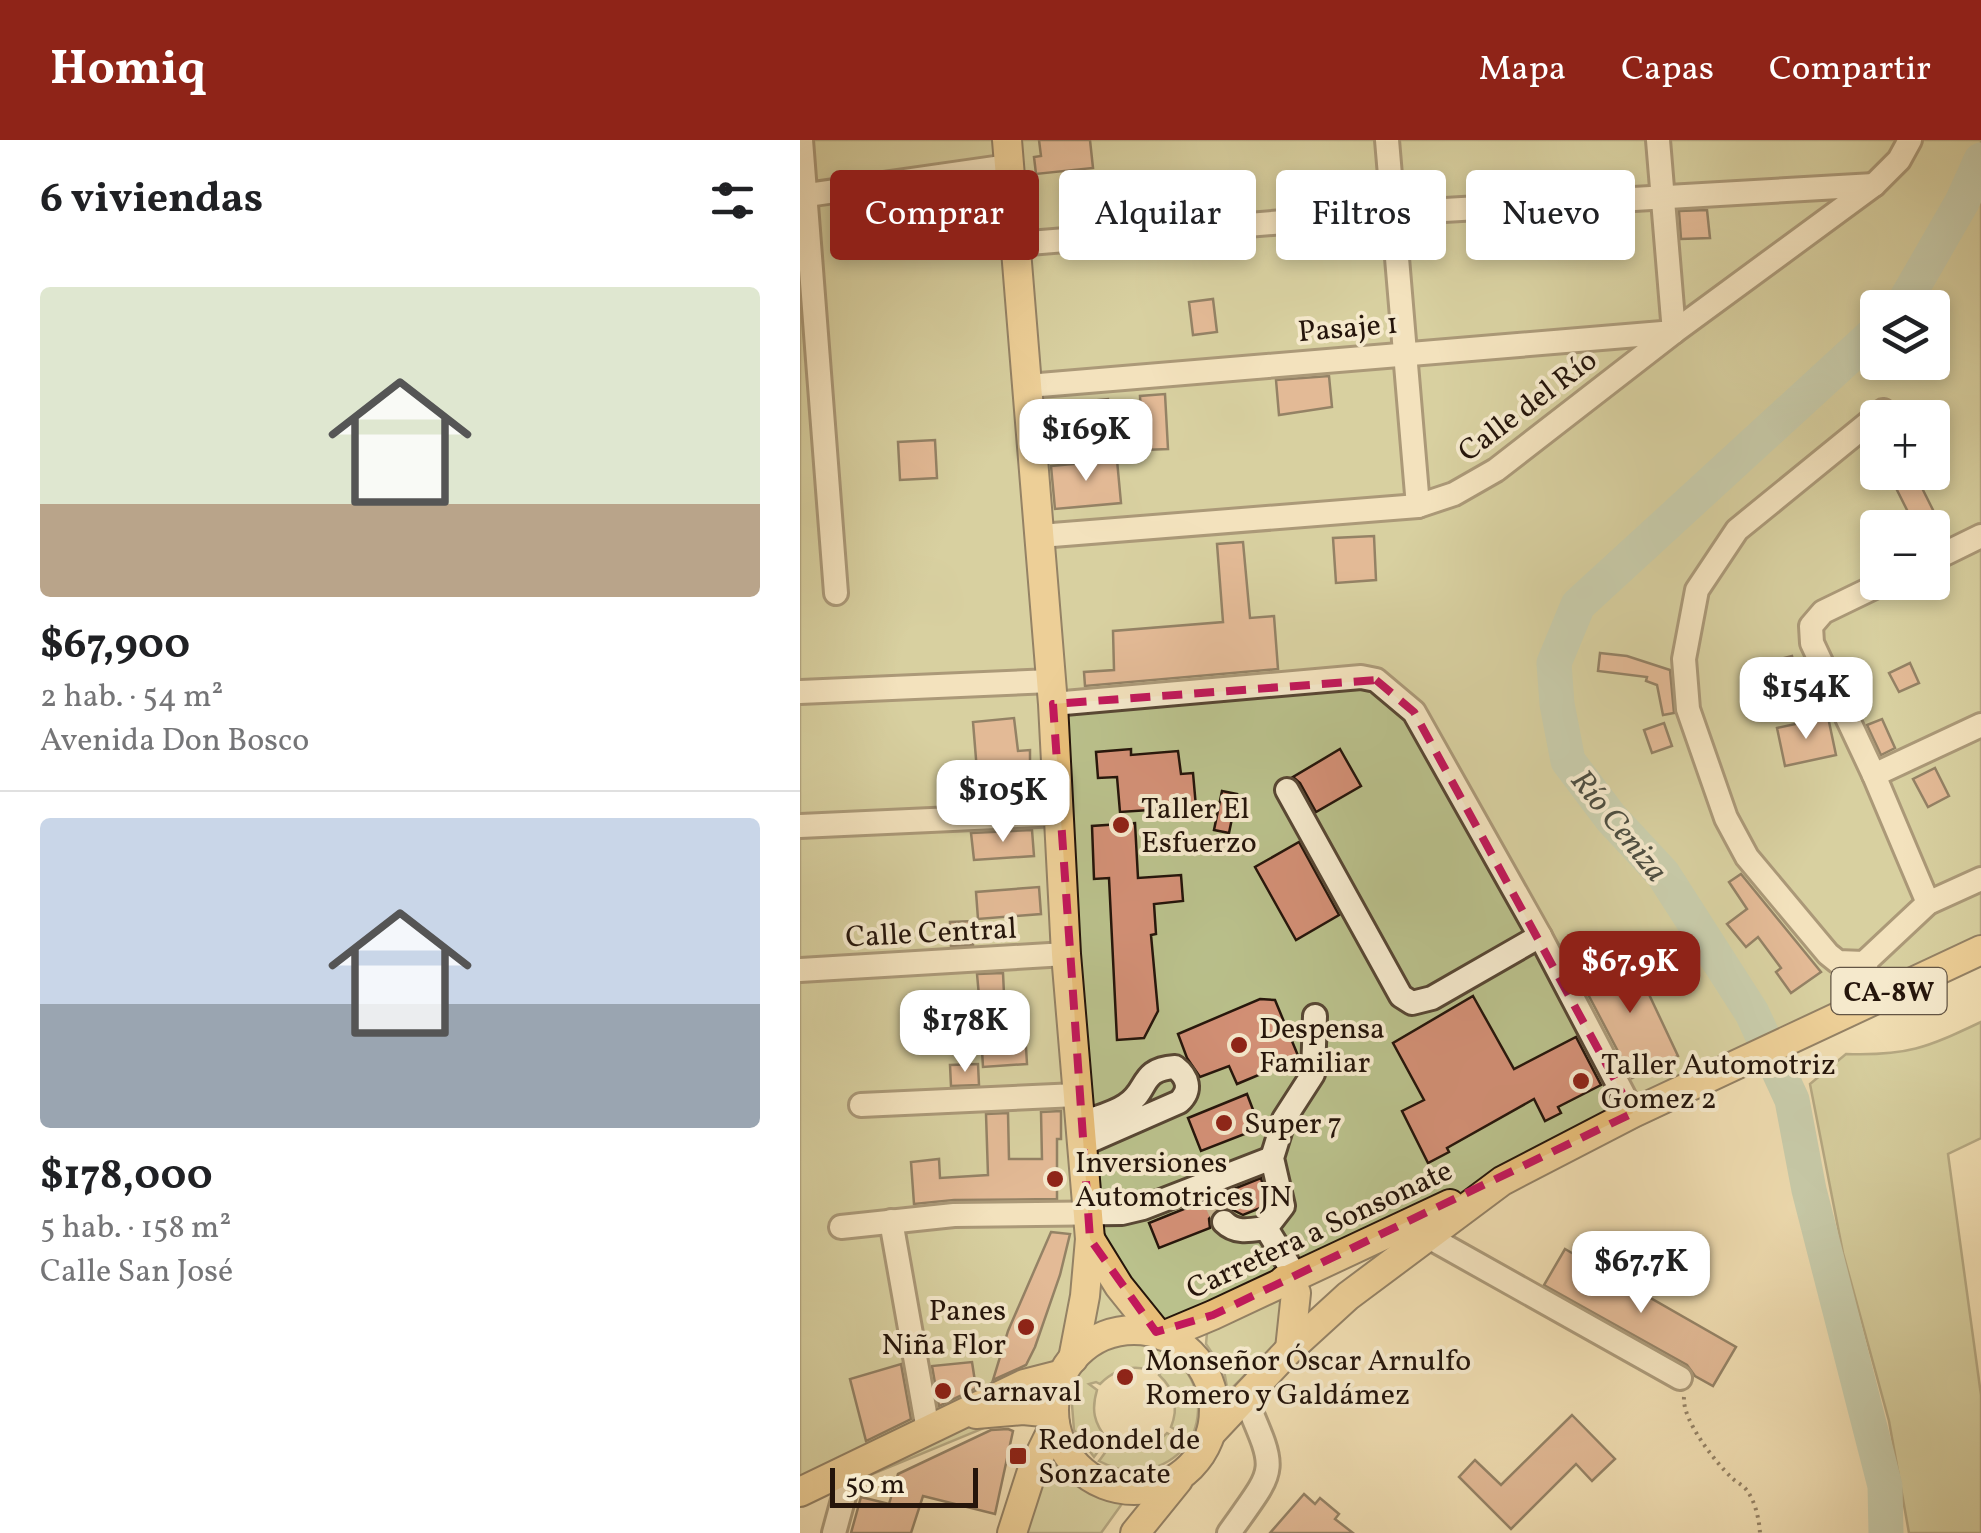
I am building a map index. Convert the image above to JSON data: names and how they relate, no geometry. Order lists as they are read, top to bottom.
{
  "streets": {
    "main road": ["CA-8W", "Carretera a Sonsonate"],
    "street": ["Pasaje 1", "Calle del Río", "Calle Central"]
  },
  "crossings": [
    ["Pasaje 1", "Calle del Río"]
  ],
  "water": ["Río Ceniza"],
  "places": {
    "other": [
      "Taller El Esfuerzo",
      "Despensa Familiar",
      "Taller Automotriz Gomez 2",
      "Super 7",
      "Inversiones Automotrices JN",
      "Panes Niña Flor",
      "Monseñor Óscar Arnulfo Romero y Galdámez",
      "Carnaval"
    ],
    "transit": ["Redondel de Sonzacate"]
  },
  "scale_bar": "50 m",
  "page": {
    "header": "Homiq",
    "nav": ["Mapa", "Capas", "Compartir"],
    "heading": "6 viviendas",
    "chip": [
      "Comprar",
      "Alquilar",
      "Filtros",
      "Nuevo"
    ],
    "list": [
      {
        "name": "$67,900",
        "note": "2 hab. · 54 m² · Avenida Don Bosco"
      },
      {
        "name": "$178,000",
        "note": "5 hab. · 158 m² · Calle San José"
      }
    ],
    "map_buttons": ["+", "−"],
    "price": [
      "$169K",
      "$154K",
      "$105K",
      "$67.9K",
      "$178K",
      "$67.7K"
    ],
    "scale": "50 m"
  }
}
